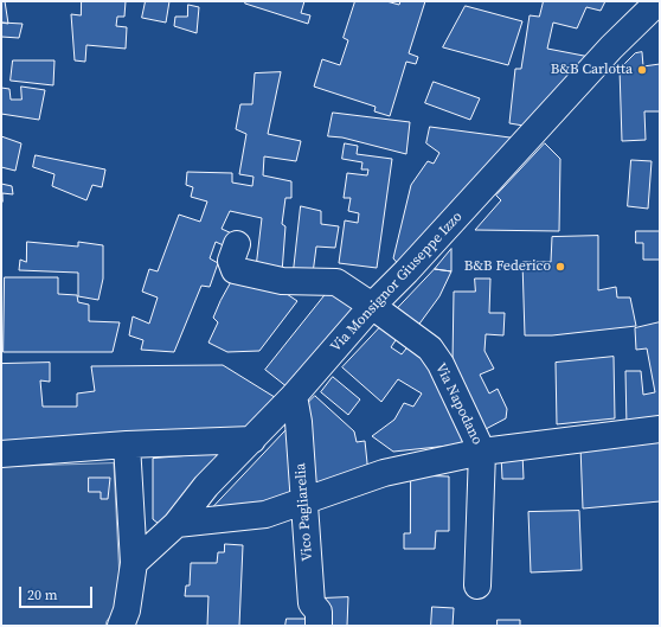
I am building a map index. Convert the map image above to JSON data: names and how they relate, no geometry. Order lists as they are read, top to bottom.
{
  "streets": {
    "street": ["Via Monsignor Giuseppe Izzo", "Via Napodano", "Vico Pagliarelia"]
  },
  "crossings": [
    ["Via Monsignor Giuseppe Izzo", "Via Napodano"],
    ["Via Monsignor Giuseppe Izzo", "Vico Pagliarelia"],
    ["Via Napodano", "Vico Pagliarelia"]
  ],
  "places": ["B&B Carlotta", "B&B Federico"],
  "scale_bar": "20 m"
}
